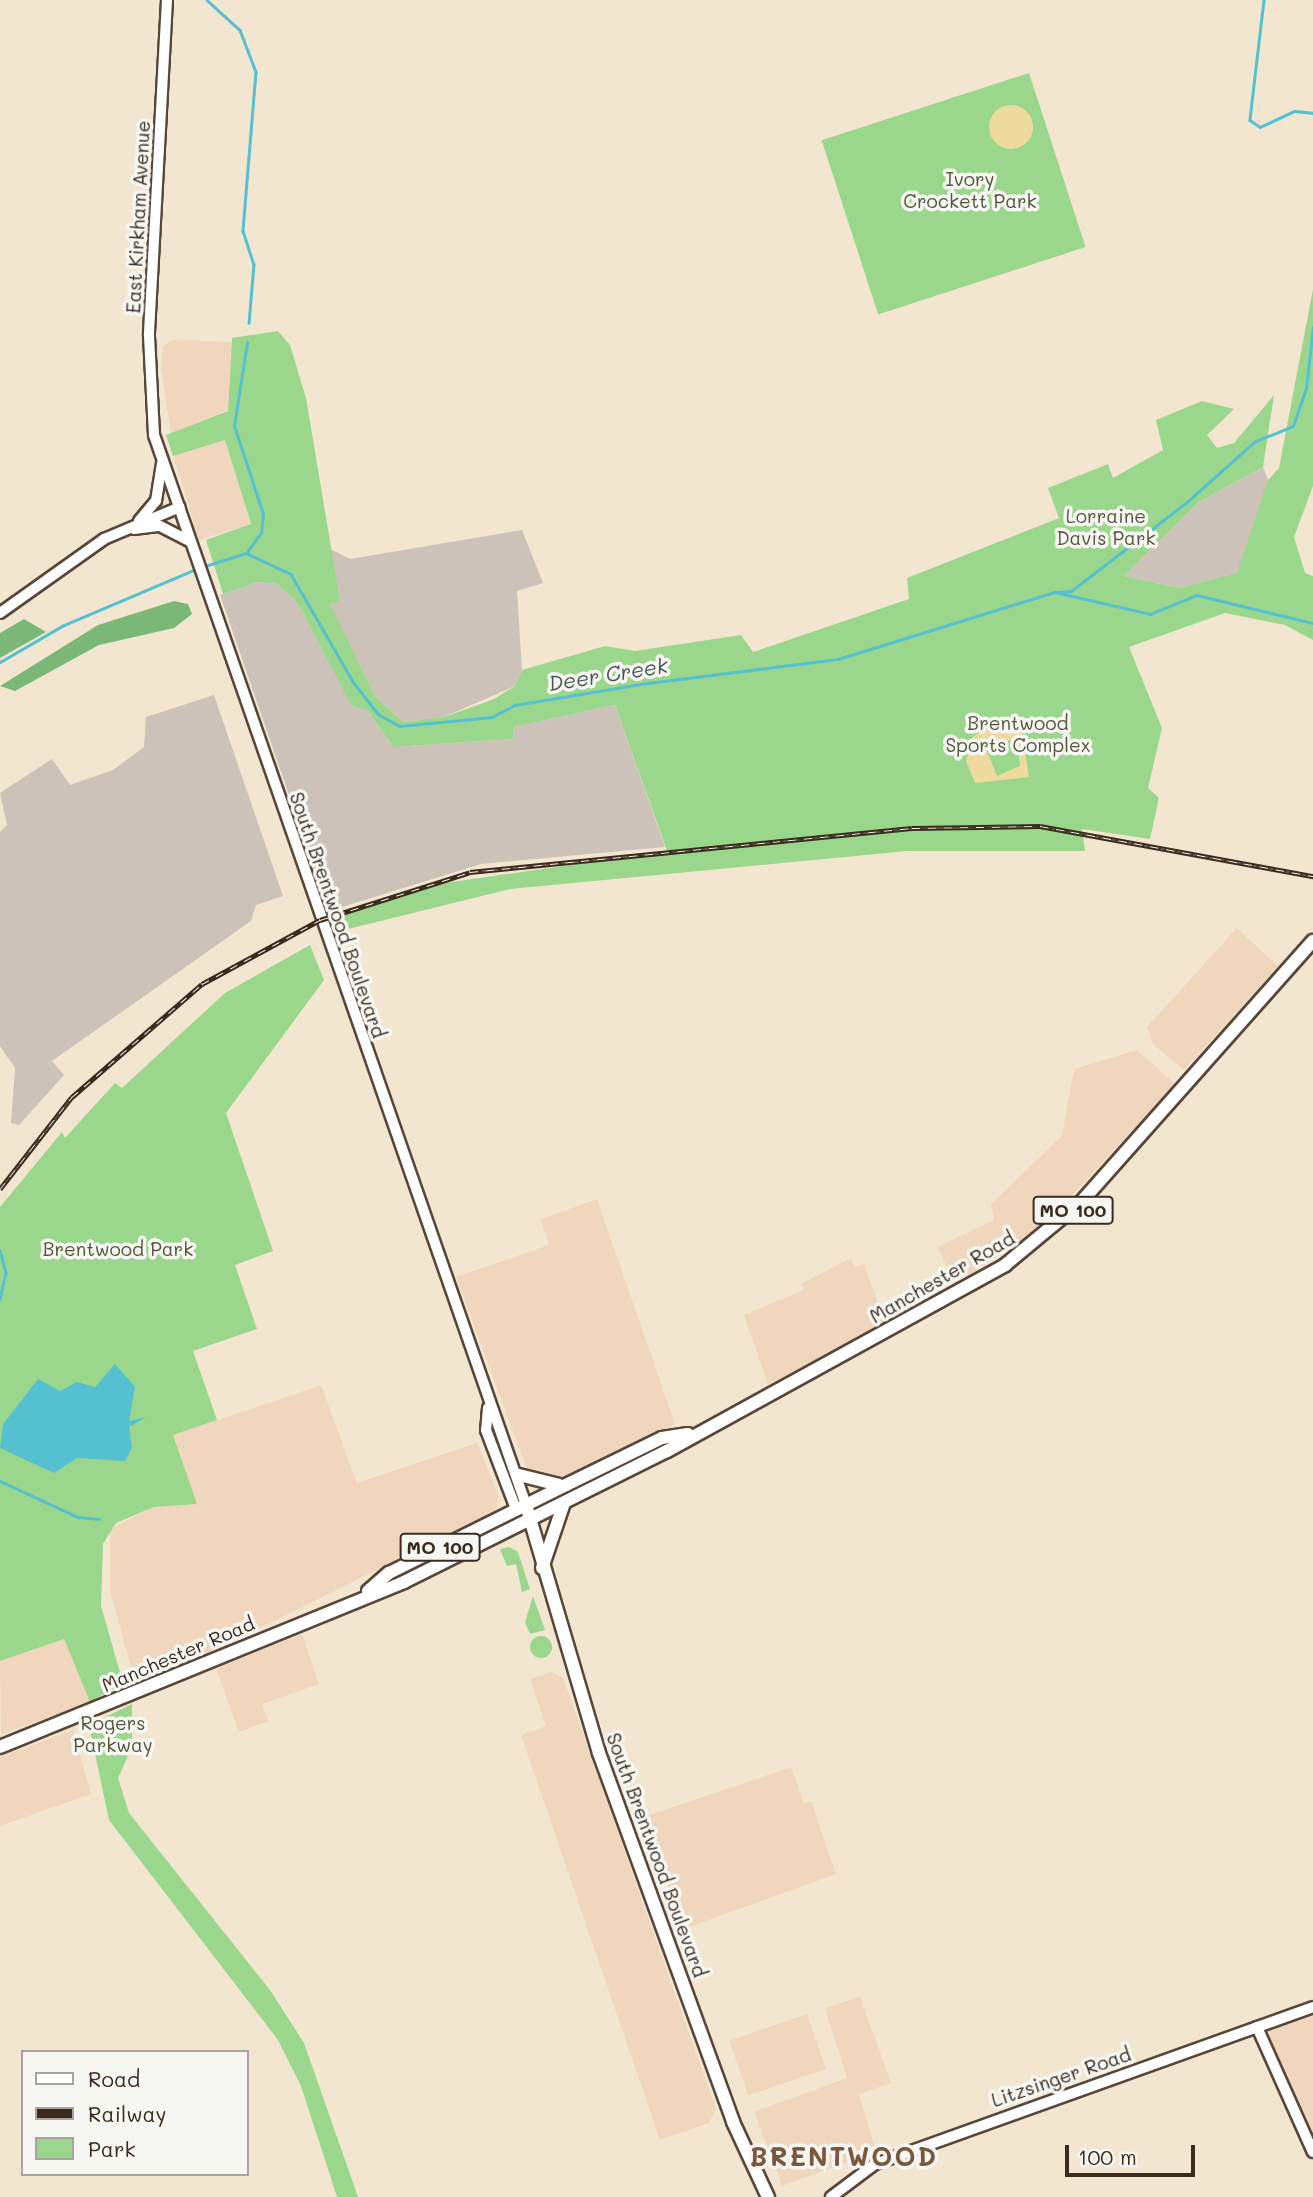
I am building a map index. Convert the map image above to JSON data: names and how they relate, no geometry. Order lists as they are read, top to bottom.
{
  "streets": {
    "main road": [
      "East Kirkham Avenue",
      "South Brentwood Boulevard",
      "MO 100",
      "Manchester Road",
      "Litzsinger Road"
    ]
  },
  "crossings": [
    ["East Kirkham Avenue", "South Brentwood Boulevard"],
    ["South Brentwood Boulevard", "Manchester Road"]
  ],
  "districts": ["BRENTWOOD"],
  "water": ["Deer Creek"],
  "parks": [
    "Ivory Crockett Park",
    "Lorraine Davis Park",
    "Brentwood Sports Complex",
    "Brentwood Park",
    "Rogers Parkway"
  ],
  "legend": ["Road", "Railway", "Park"],
  "scale_bar": "100 m"
}
